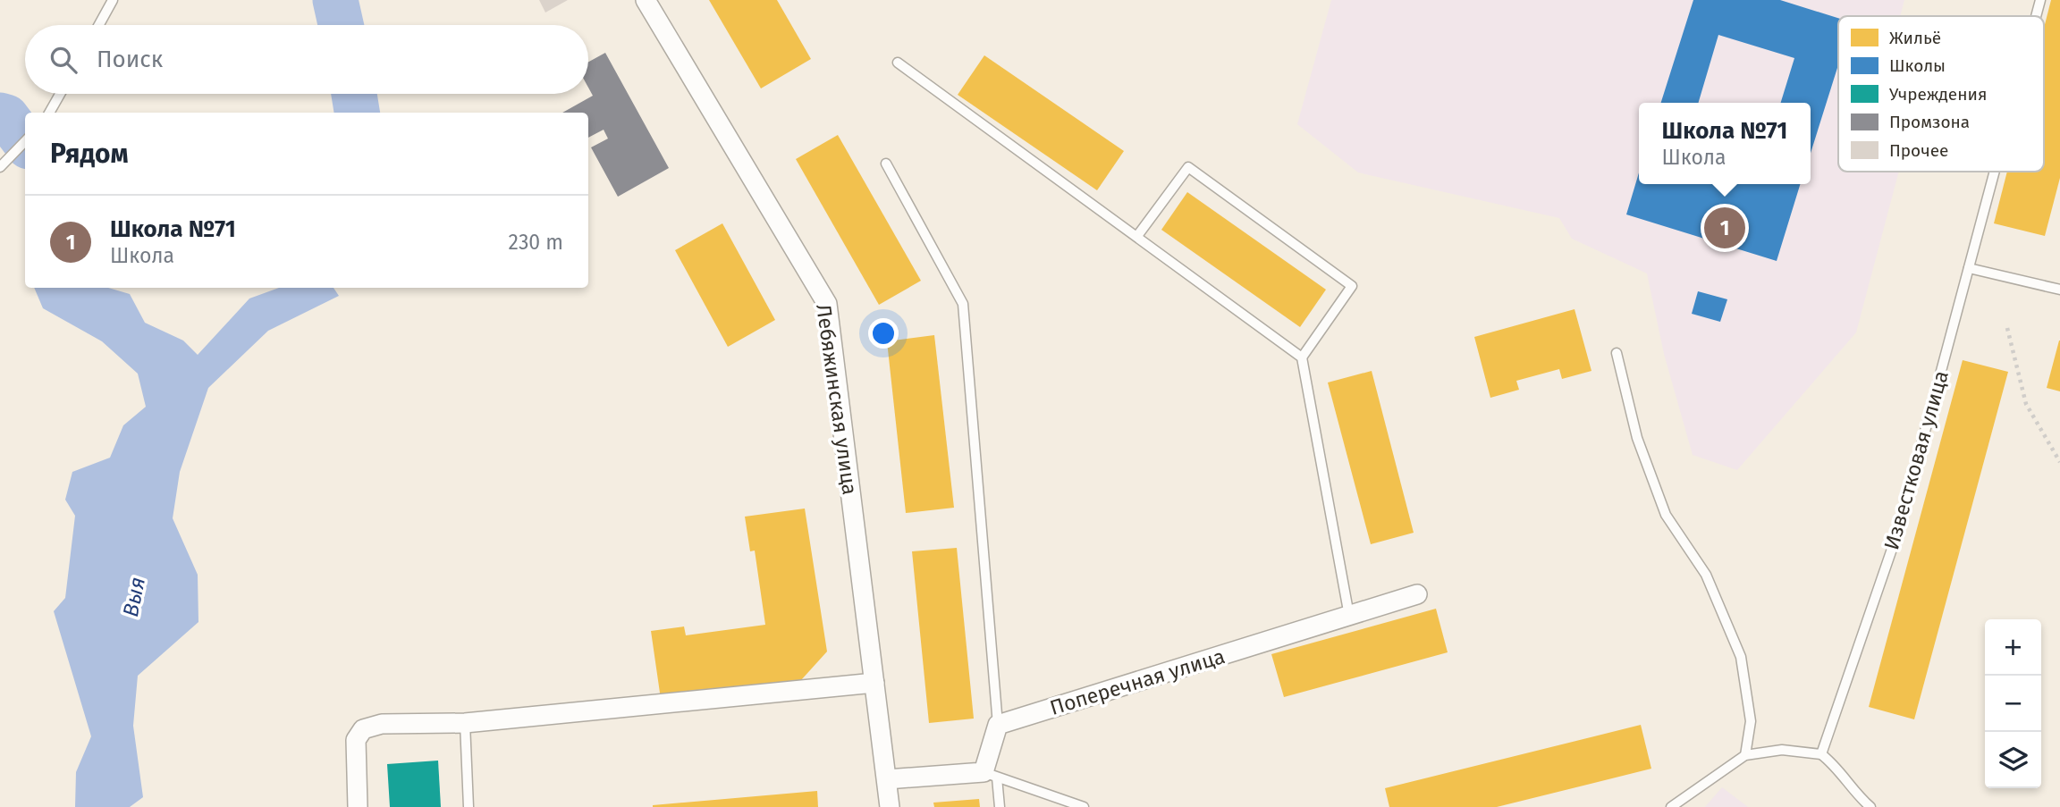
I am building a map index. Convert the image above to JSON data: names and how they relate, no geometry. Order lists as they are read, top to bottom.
{
  "streets": {
    "street": ["Лебяжинская улица", "Поперечная улица"],
    "lane": ["Известковая улица"]
  },
  "water": ["Выя"],
  "legend": [
    "Жильё",
    "Школы",
    "Учреждения",
    "Промзона",
    "Прочее"
  ],
  "page": {
    "search": "Поиск",
    "popup": ["Школа №71", "Школа"],
    "heading": "Рядом",
    "list": [
      {
        "mark": "1",
        "name": "Школа №71",
        "note": "Школа",
        "value": "230 m"
      }
    ],
    "pins": "1",
    "map_buttons": ["+", "−"]
  }
}
